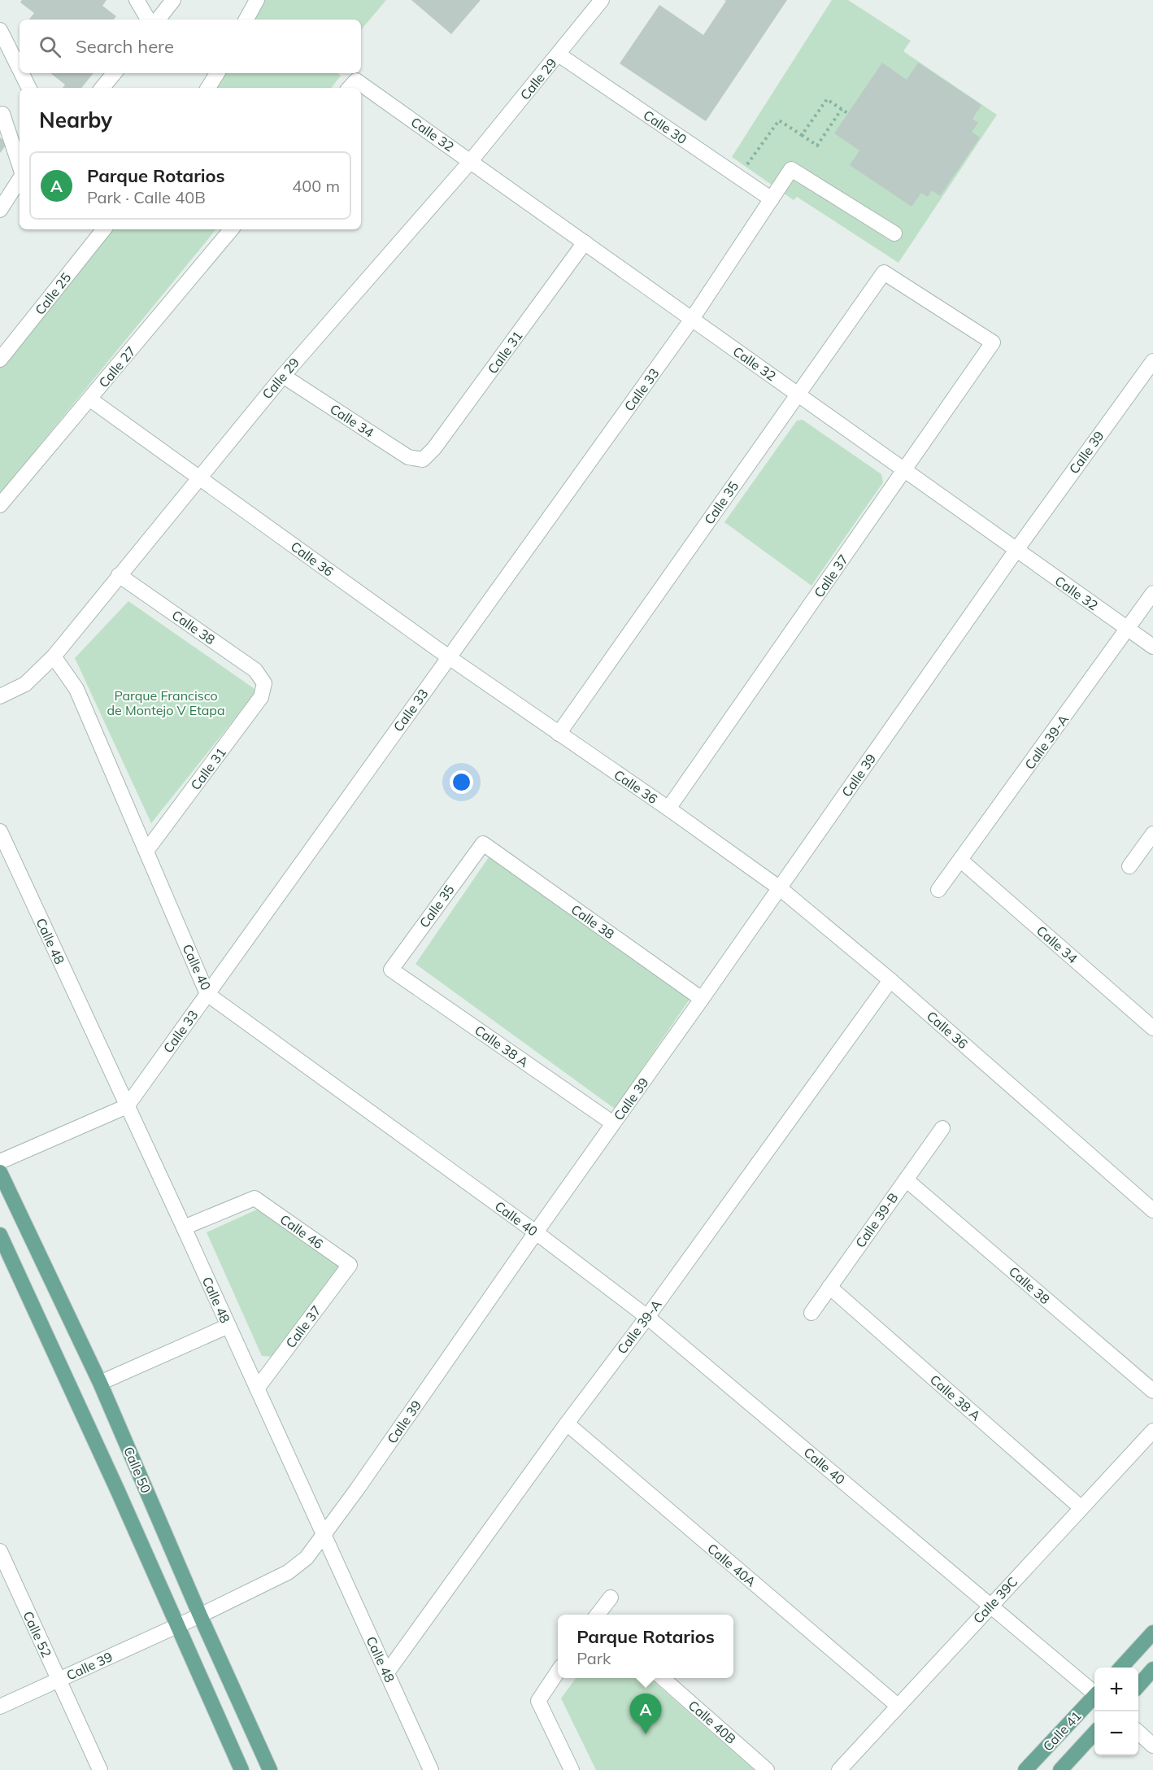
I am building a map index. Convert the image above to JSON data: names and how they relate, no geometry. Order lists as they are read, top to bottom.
{
  "streets": {
    "main road": ["Calle 50", "Calle 41"],
    "street": [
      "Calle 29",
      "Calle 30",
      "Calle 32",
      "Calle 25",
      "Calle 31",
      "Calle 27",
      "Calle 33",
      "Calle 34",
      "Calle 39",
      "Calle 35",
      "Calle 36",
      "Calle 37",
      "Calle 38",
      "Calle 39-A",
      "Calle 48",
      "Calle 40",
      "Calle 38 A",
      "Calle 39-B",
      "Calle 46",
      "Calle 40A",
      "Calle 39C",
      "Calle 52",
      "Calle 40B"
    ]
  },
  "crossings": [
    ["Calle 29", "Calle 30"],
    ["Calle 29", "Calle 32"],
    ["Calle 29", "Calle 34"],
    ["Calle 29", "Calle 36"],
    ["Calle 29", "Calle 38"],
    ["Calle 29", "Calle 40"],
    ["Calle 30", "Calle 33"],
    ["Calle 32", "Calle 31"],
    ["Calle 32", "Calle 33"],
    ["Calle 32", "Calle 39"],
    ["Calle 32", "Calle 35"],
    ["Calle 32", "Calle 37"],
    ["Calle 32", "Calle 39-A"],
    ["Calle 31", "Calle 34"],
    ["Calle 31", "Calle 38"],
    ["Calle 31", "Calle 40"],
    ["Calle 27", "Calle 36"],
    ["Calle 33", "Calle 36"],
    ["Calle 33", "Calle 48"],
    ["Calle 33", "Calle 40"],
    ["Calle 34", "Calle 39-A"],
    ["Calle 39", "Calle 36"],
    ["Calle 39", "Calle 38"],
    ["Calle 39", "Calle 48"],
    ["Calle 39", "Calle 40"],
    ["Calle 39", "Calle 38 A"],
    ["Calle 39", "Calle 50"],
    ["Calle 39", "Calle 52"],
    ["Calle 35", "Calle 36"],
    ["Calle 35", "Calle 37"],
    ["Calle 35", "Calle 38"],
    ["Calle 35", "Calle 38 A"],
    ["Calle 36", "Calle 37"],
    ["Calle 36", "Calle 39-A"],
    ["Calle 37", "Calle 48"],
    ["Calle 37", "Calle 46"],
    ["Calle 38", "Calle 39-B"],
    ["Calle 39-A", "Calle 48"],
    ["Calle 39-A", "Calle 40"],
    ["Calle 39-A", "Calle 40A"],
    ["Calle 48", "Calle 46"],
    ["Calle 40", "Calle 39C"],
    ["Calle 38 A", "Calle 39-B"],
    ["Calle 38 A", "Calle 39C"],
    ["Calle 40A", "Calle 39C"]
  ],
  "parks": ["Parque Francisco de Montejo V Etapa"],
  "page": {
    "search": "Search here",
    "heading": "Nearby",
    "list": [
      {
        "mark": "A",
        "name": "Parque Rotarios",
        "note": "Park · Calle 40B",
        "value": "400 m"
      }
    ],
    "popup": ["Parque Rotarios", "Park"],
    "map_buttons": ["+", "−"],
    "pins": "A"
  }
}
